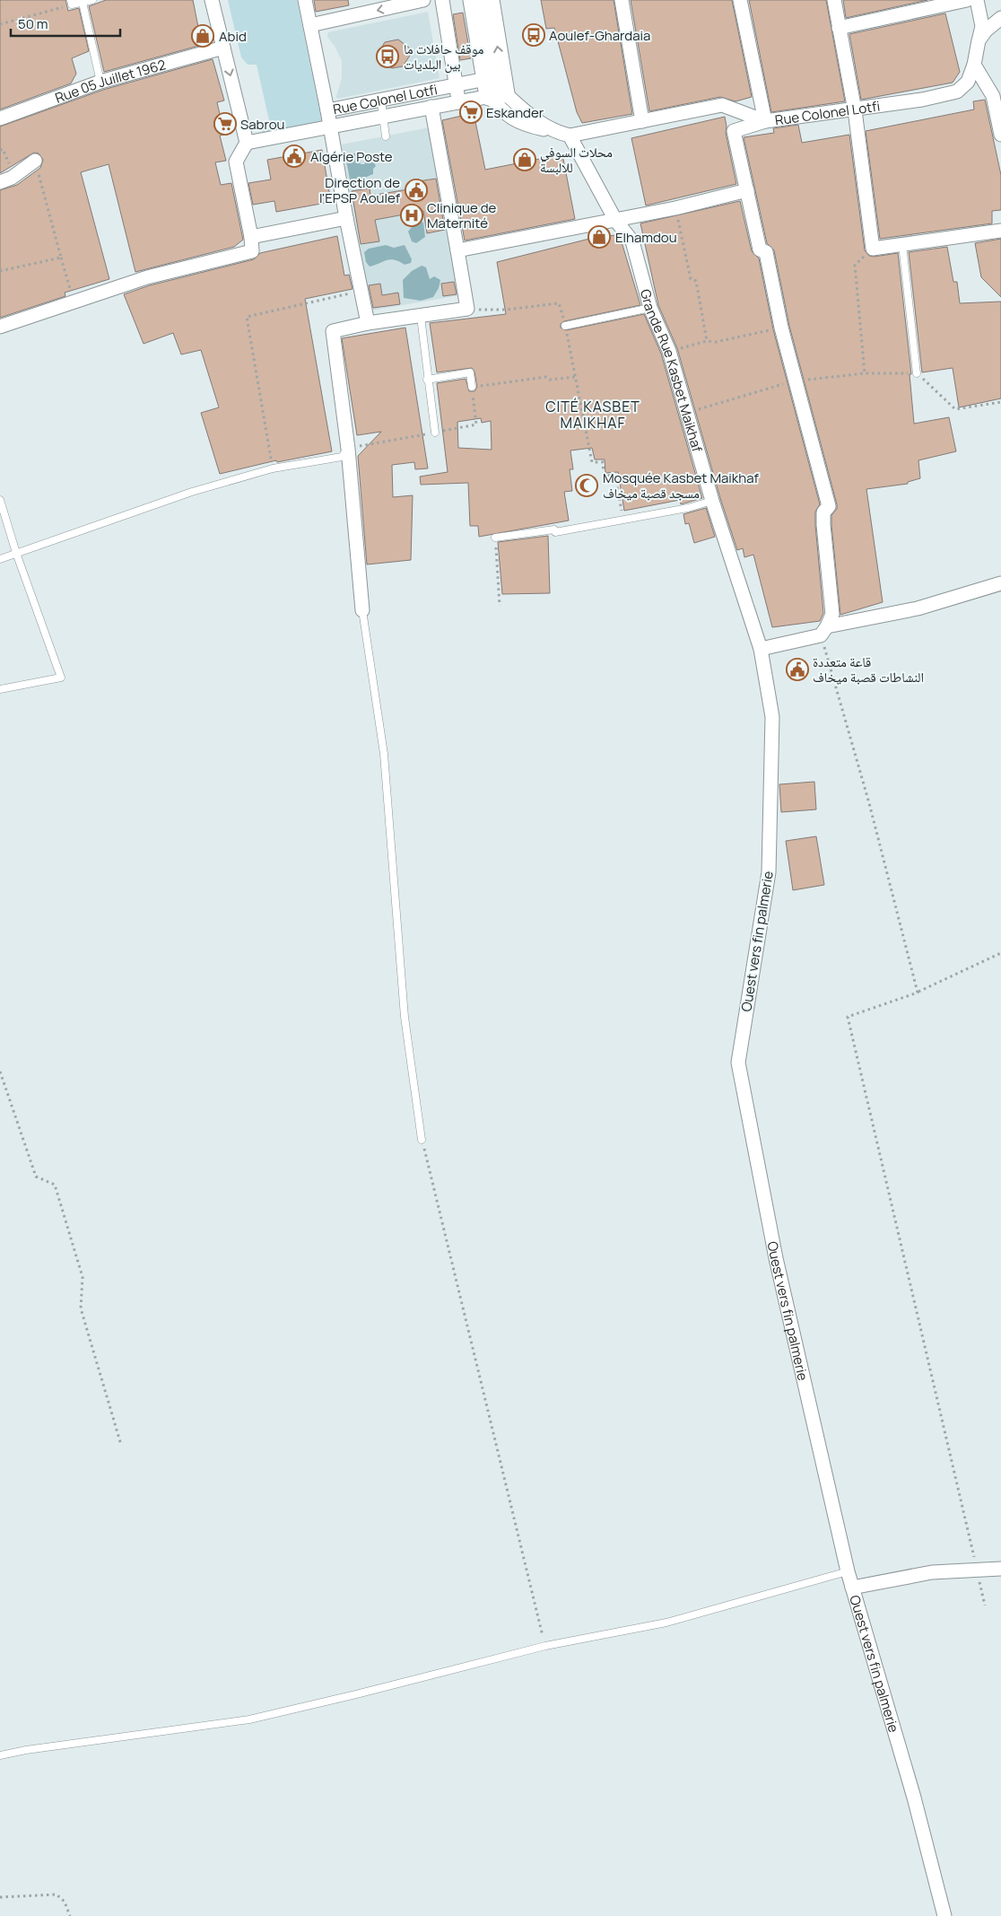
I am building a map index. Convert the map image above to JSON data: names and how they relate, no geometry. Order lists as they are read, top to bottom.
{
  "streets": {
    "street": [
      "Rue 05 Juillet 1962",
      "Rue Colonel Lotfi",
      "Grande Rue Kasbet Maikhaf",
      "Ouest vers fin palmerie"
    ]
  },
  "crossings": [
    ["Rue Colonel Lotfi", "Grande Rue Kasbet Maikhaf"],
    ["Grande Rue Kasbet Maikhaf", "Ouest vers fin palmerie"]
  ],
  "districts": ["CITÉ KASBET MAIKHAF"],
  "places": {
    "bus stop": ["Aoulef-Ghardaia", "موقف حافلات ما بين البلديات"],
    "shop": ["Abid", "محلات السوفي للالبسة", "Elhamdou"],
    "supermarket": ["Eskander", "Sabrou"],
    "public building": ["Algérie Poste", "Direction de l'EPSP Aoulef", "قاعة متعددة النشاطات قصبة ميخاف"],
    "hospital": ["Clinique de Maternité"],
    "mosque": ["Mosquée Kasbet Maikhaf مسجد قصبة ميخاف"]
  },
  "scale_bar": "50 m"
}
